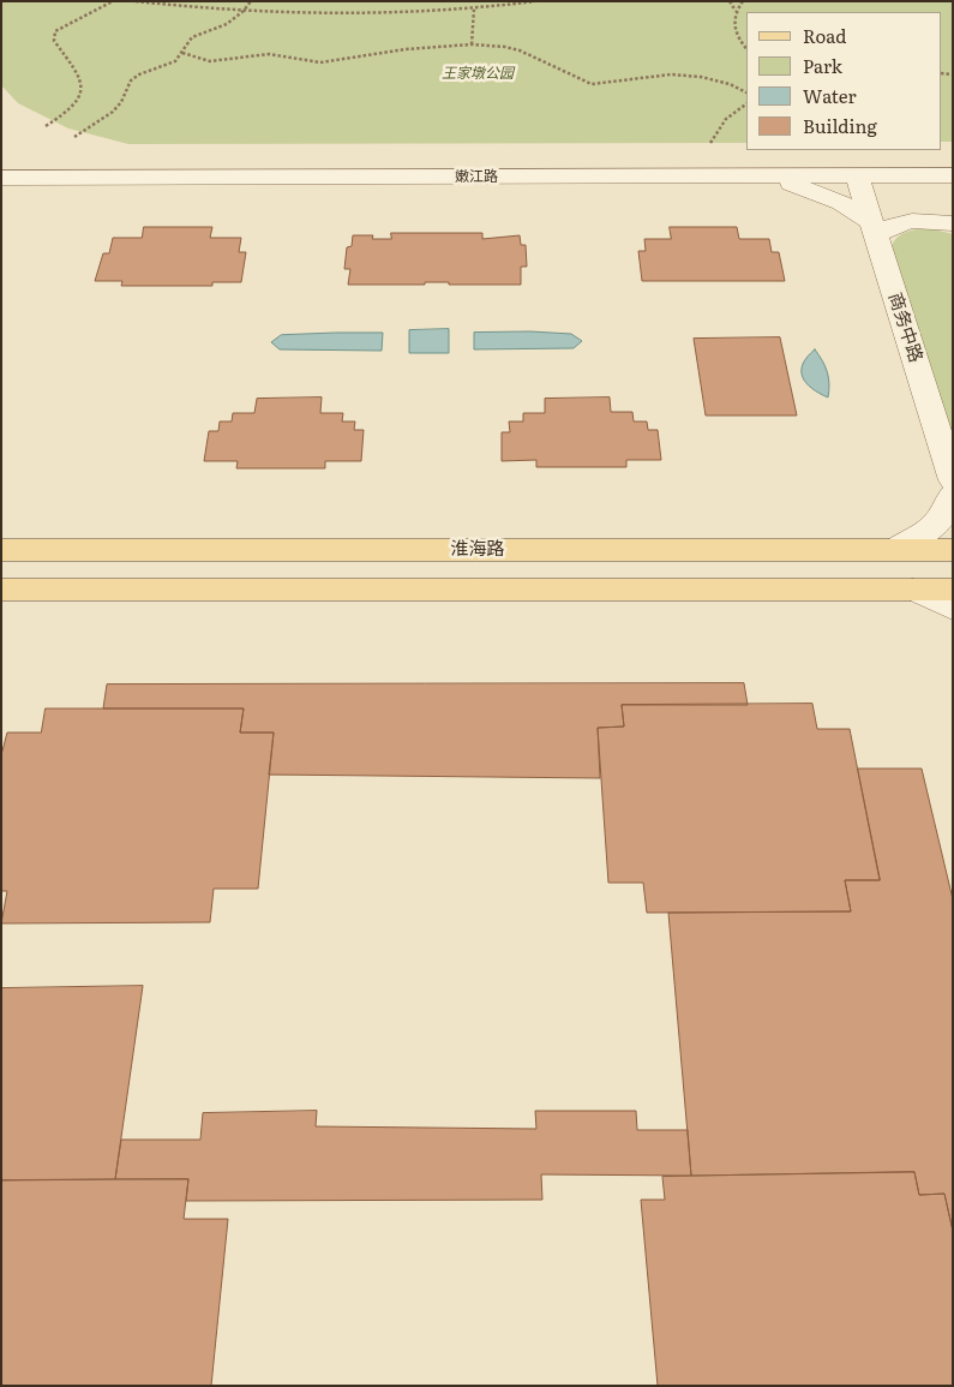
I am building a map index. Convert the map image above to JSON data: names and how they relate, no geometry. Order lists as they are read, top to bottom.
{
  "streets": {
    "main road": ["淮海路"],
    "street": ["嫩江路", "商务中路"]
  },
  "crossings": [
    ["嫩江路", "商务中路"],
    ["商务中路", "淮海路"]
  ],
  "parks": ["王家墩公园"],
  "legend": [
    "Road",
    "Park",
    "Water",
    "Building"
  ]
}
